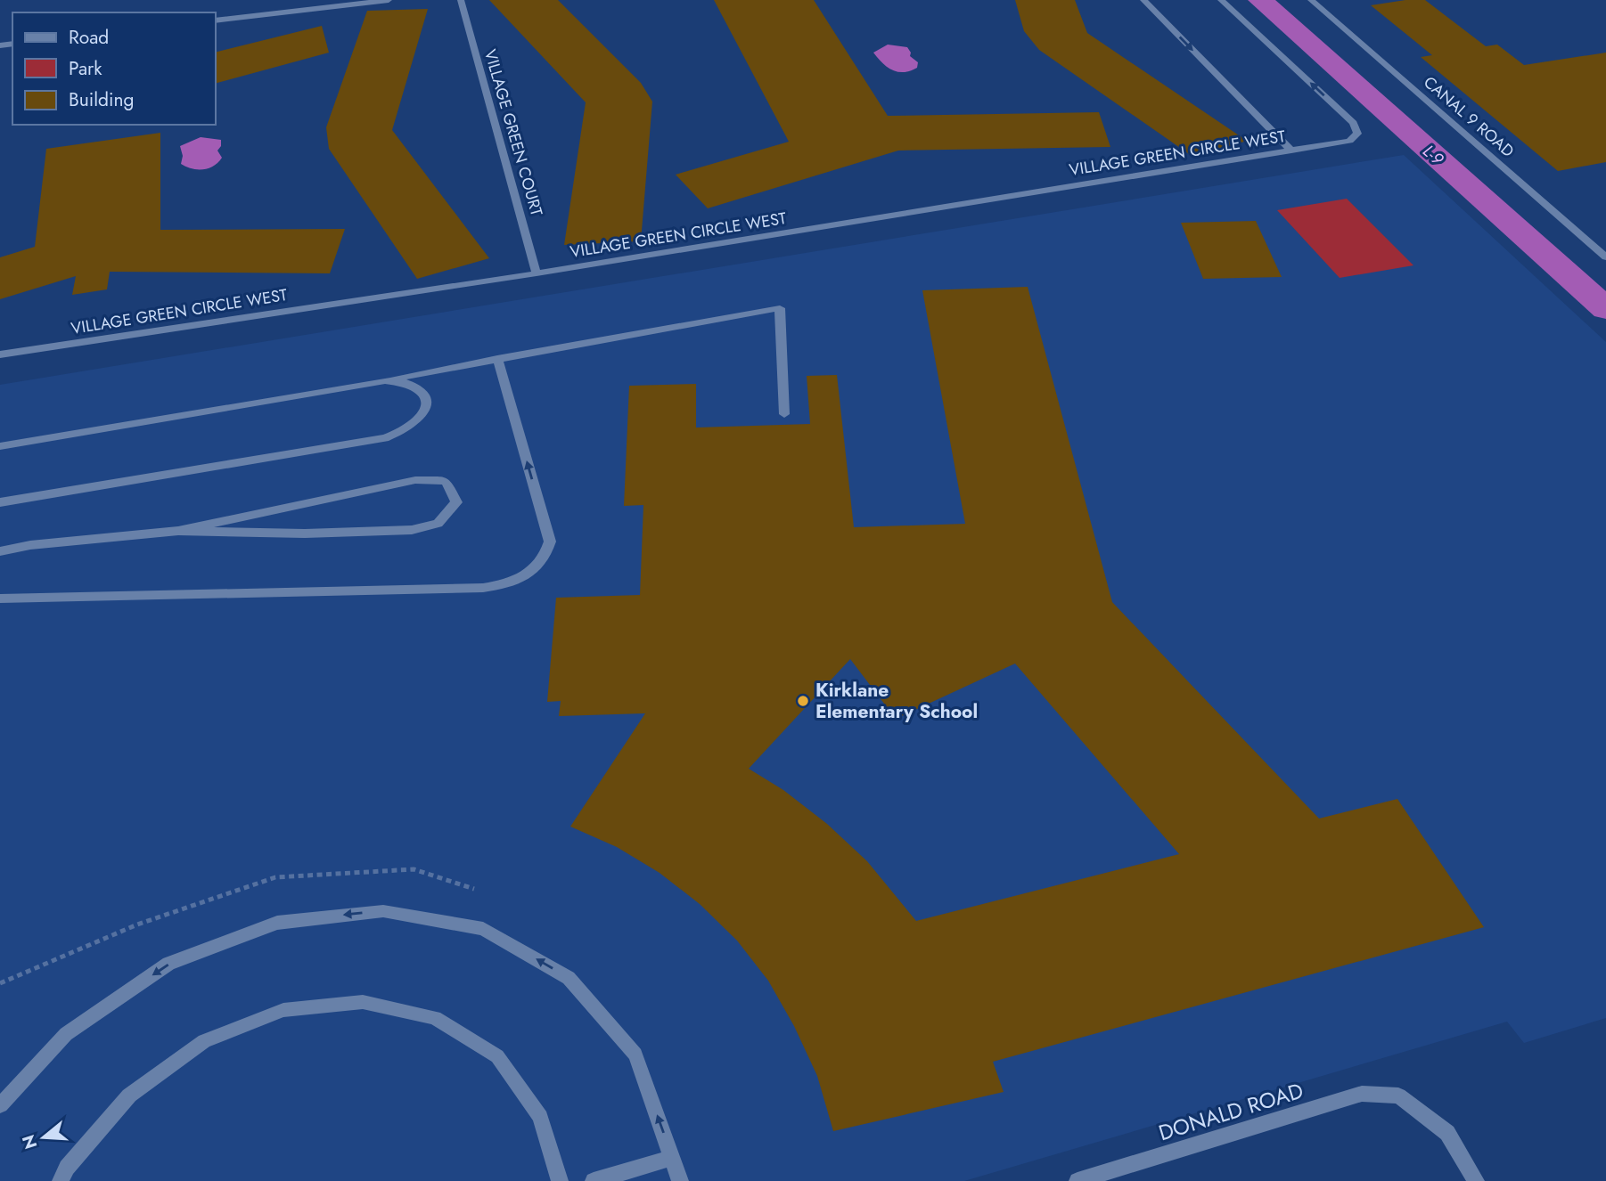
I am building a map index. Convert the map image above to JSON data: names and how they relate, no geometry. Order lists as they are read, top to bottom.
{
  "streets": {
    "street": [
      "CANAL 9 ROAD",
      "VILLAGE GREEN COURT",
      "VILLAGE GREEN CIRCLE WEST",
      "DONALD ROAD"
    ]
  },
  "crossings": [
    ["VILLAGE GREEN COURT", "VILLAGE GREEN CIRCLE WEST"]
  ],
  "water": ["L-9"],
  "places": ["Kirklane Elementary School"],
  "legend": ["Road", "Park", "Building"],
  "north": "left"
}
